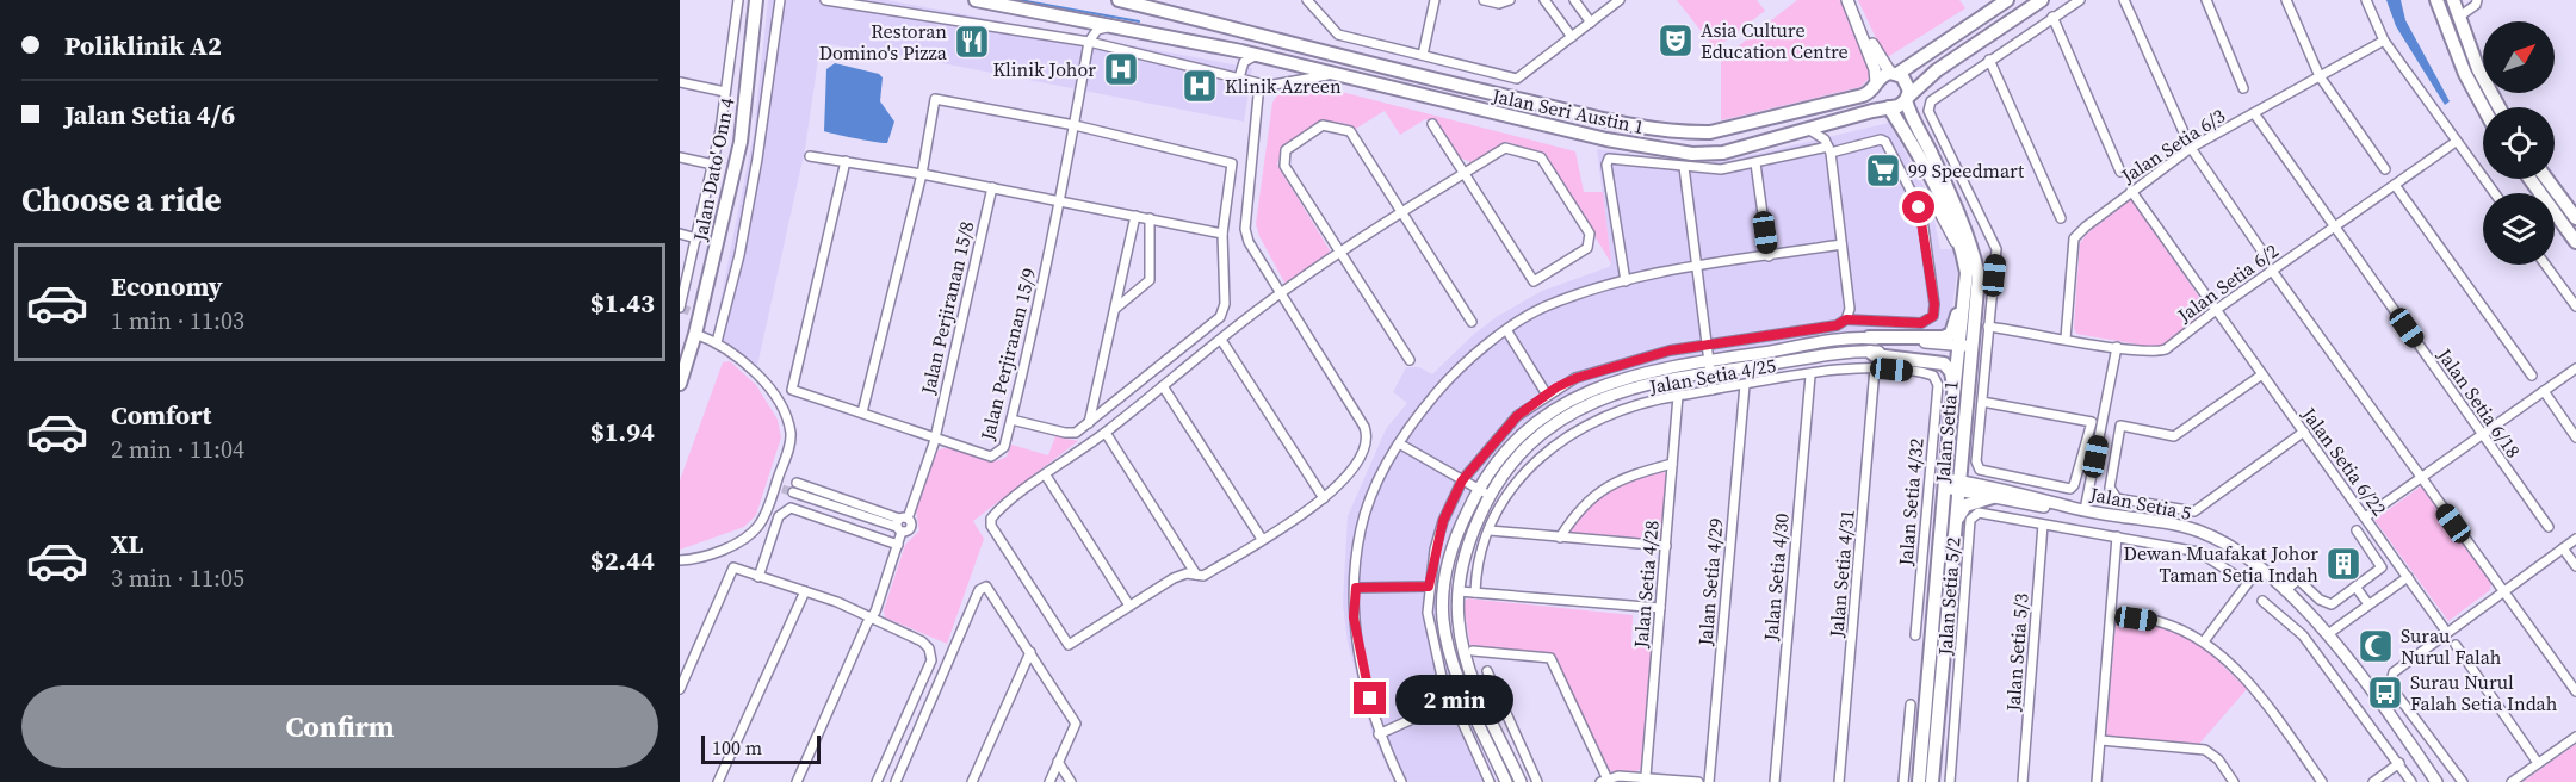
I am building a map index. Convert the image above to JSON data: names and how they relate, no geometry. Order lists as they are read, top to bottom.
{
  "streets": {
    "main road": ["Jalan Seri Austin 1", "Jalan Dato' Onn 4", "Jalan Setia 1"],
    "street": [
      "Jalan Setia 6/3",
      "Jalan Setia 6/2",
      "Jalan Perjiranan 15/8",
      "Jalan Perjiranan 15/9",
      "Jalan Setia 4/25",
      "Jalan Setia 6/18",
      "Jalan Setia 6/22",
      "Jalan Setia 4/32",
      "Jalan Setia 5",
      "Jalan Setia 4/31",
      "Jalan Setia 4/30",
      "Jalan Setia 4/29",
      "Jalan Setia 4/28",
      "Jalan Setia 5/2",
      "Jalan Setia 5/3"
    ]
  },
  "crossings": [
    ["Jalan Seri Austin 1", "Jalan Setia 1"],
    ["Jalan Setia 6/3", "Jalan Setia 6/2"],
    ["Jalan Setia 6/3", "Jalan Setia 6/18"],
    ["Jalan Setia 6/3", "Jalan Setia 6/22"],
    ["Jalan Setia 6/2", "Jalan Setia 6/18"],
    ["Jalan Setia 6/2", "Jalan Setia 6/22"],
    ["Jalan Perjiranan 15/8", "Jalan Perjiranan 15/9"],
    ["Jalan Setia 4/25", "Jalan Setia 4/32"],
    ["Jalan Setia 4/25", "Jalan Setia 4/31"],
    ["Jalan Setia 4/25", "Jalan Setia 4/30"],
    ["Jalan Setia 4/25", "Jalan Setia 4/29"],
    ["Jalan Setia 4/25", "Jalan Setia 4/28"],
    ["Jalan Setia 1", "Jalan Setia 5"],
    ["Jalan Setia 5/2", "Jalan Setia 5/3"]
  ],
  "places": {
    "theatre": ["Asia Culture Education Centre"],
    "restaurant": ["Restoran Domino's Pizza"],
    "hospital": ["Klinik Johor", "Klinik Azreen"],
    "supermarket": ["99 Speedmart"],
    "building": ["Dewan Muafakat Johor Taman Setia Indah"],
    "mosque": ["Surau Nurul Falah"],
    "bus stop": ["Surau Nurul Falah Setia Indah"]
  },
  "scale_bar": "100 m",
  "north": "top right",
  "page": {
    "banner": ["Poliklinik A2", "Jalan Setia 4/6"],
    "heading": "Choose a ride",
    "list": [
      {
        "name": "Economy",
        "note": "1 min · 11:03",
        "value": "$1.43"
      },
      {
        "name": "Comfort",
        "note": "2 min · 11:04",
        "value": "$1.94"
      },
      {
        "name": "XL",
        "note": "3 min · 11:05",
        "value": "$2.44"
      }
    ],
    "buttons": "Confirm",
    "bubble": "2 min",
    "scale": "100 m"
  }
}
